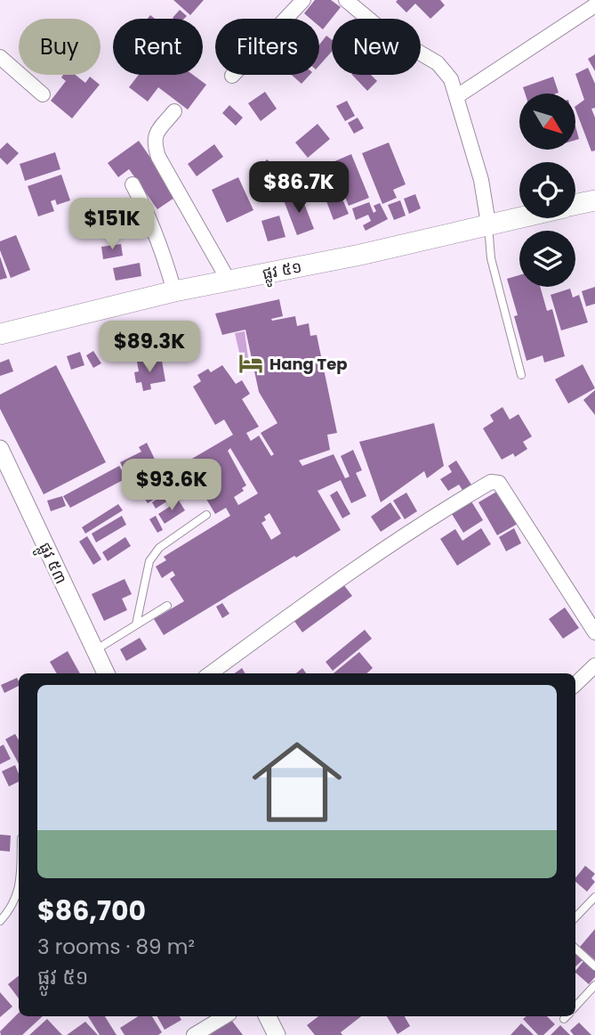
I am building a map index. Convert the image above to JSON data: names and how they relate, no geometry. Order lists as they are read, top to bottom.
{
  "streets": {
    "main road": ["ផ្លូវ ៥១"],
    "street": ["ផ្លូវ ៥៣"]
  },
  "places": {
    "hotel": ["Hang Tep"]
  },
  "north": "bottom right",
  "page": {
    "chip": [
      "Buy",
      "Rent",
      "Filters",
      "New"
    ],
    "price": [
      "$86.7K",
      "$151K",
      "$89.3K",
      "$93.6K"
    ],
    "list": [
      {
        "name": "$86,700",
        "note": "3 rooms · 89 m² · ផ្លូវ ៥១"
      }
    ]
  }
}
